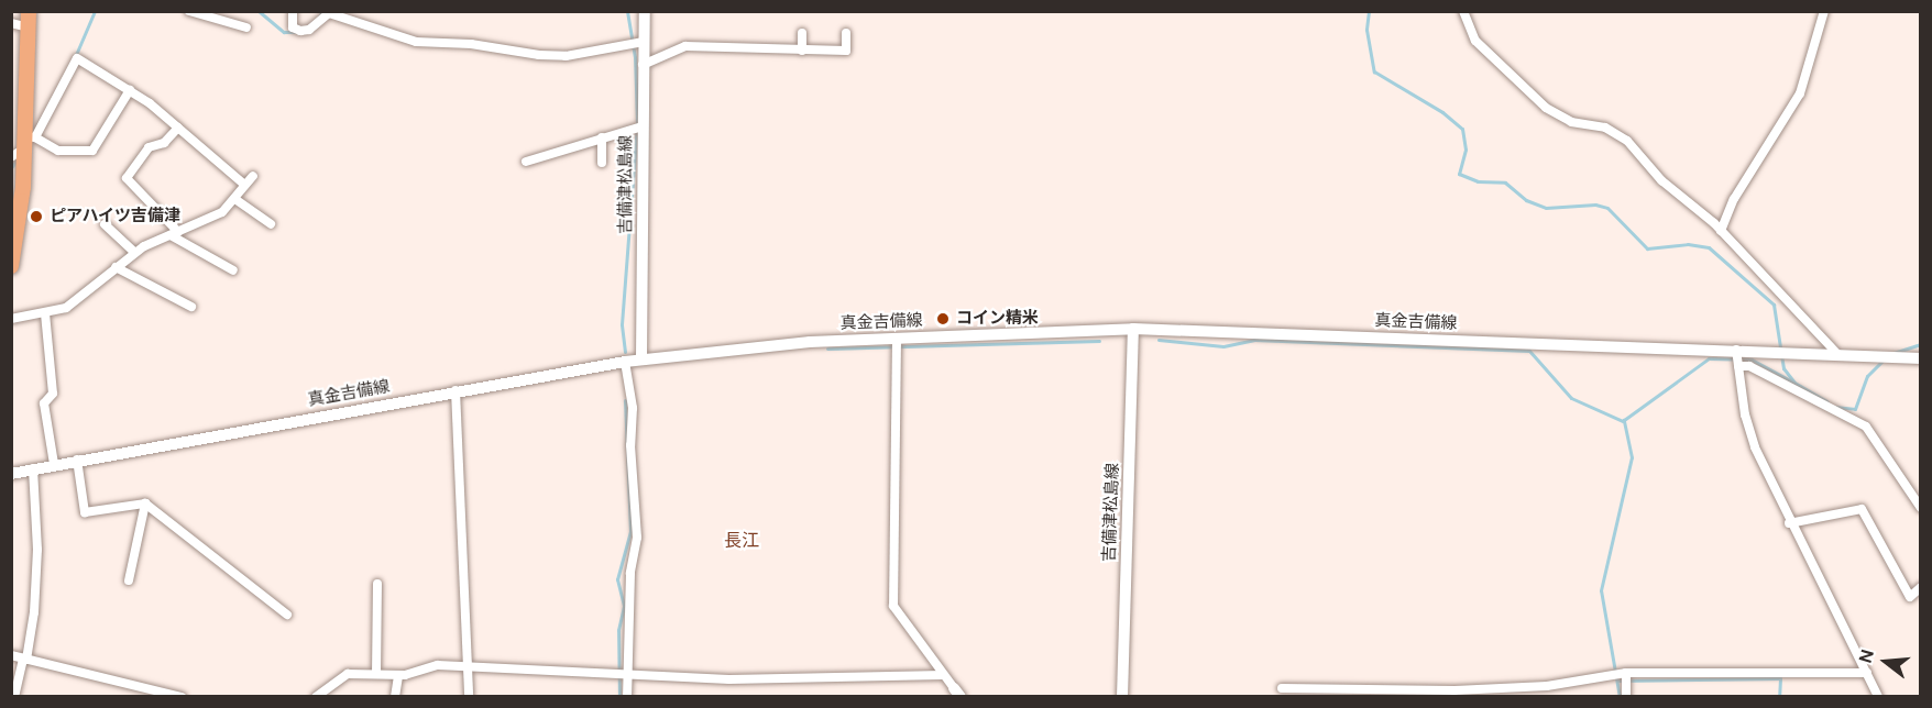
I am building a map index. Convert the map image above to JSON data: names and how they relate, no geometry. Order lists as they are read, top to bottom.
{
  "streets": {
    "main road": ["吉備津松島線", "真金吉備線"]
  },
  "crossings": [
    ["吉備津松島線", "真金吉備線"]
  ],
  "districts": ["長江"],
  "places": ["ピアハイツ吉備津", "コイン精米"],
  "north": "left"
}
